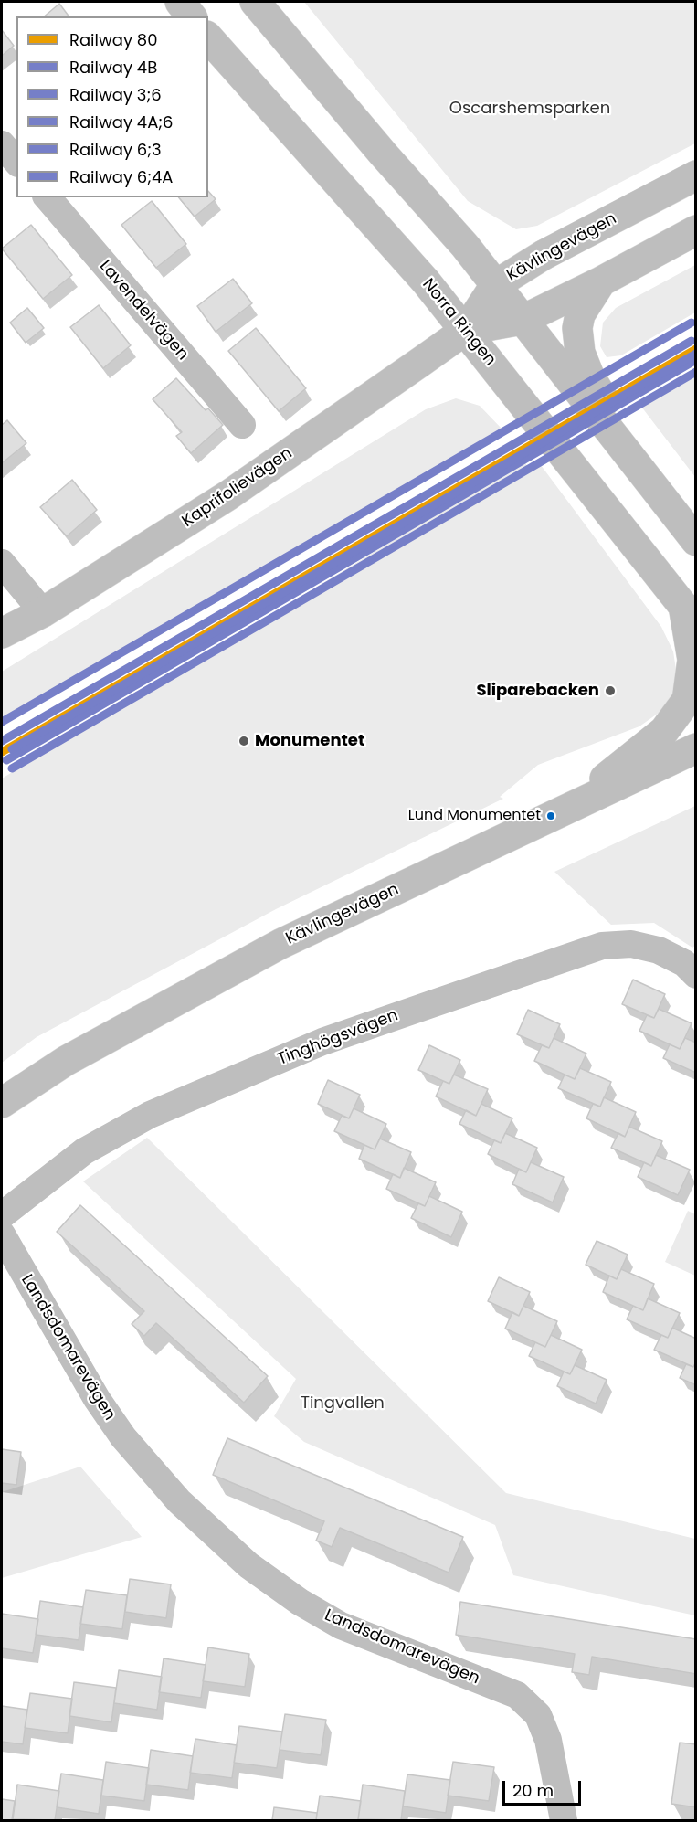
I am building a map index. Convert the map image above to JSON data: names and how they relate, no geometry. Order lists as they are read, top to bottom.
{
  "streets": {
    "main road": ["Kävlingevägen", "Norra Ringen", "Kaprifolievägen"],
    "street": ["Lavendelvägen", "Tinghögsvägen", "Landsdomarevägen"]
  },
  "crossings": [
    ["Kävlingevägen", "Norra Ringen"],
    ["Kävlingevägen", "Kaprifolievägen"],
    ["Norra Ringen", "Kaprifolievägen"]
  ],
  "parks": ["Oscarshemsparken", "Tingvallen"],
  "places": ["Sliparebacken", "Monumentet", "Lund Monumentet"],
  "lines": [
    "rail line 6;3",
    "rail line 3;6",
    "rail line 80",
    "rail line 6;4A",
    "rail line 4B",
    "rail line 4A;6"
  ],
  "legend": [
    "Railway 80",
    "Railway 4B",
    "Railway 3;6",
    "Railway 4A;6",
    "Railway 6;3",
    "Railway 6;4A"
  ],
  "scale_bar": "20 m"
}
